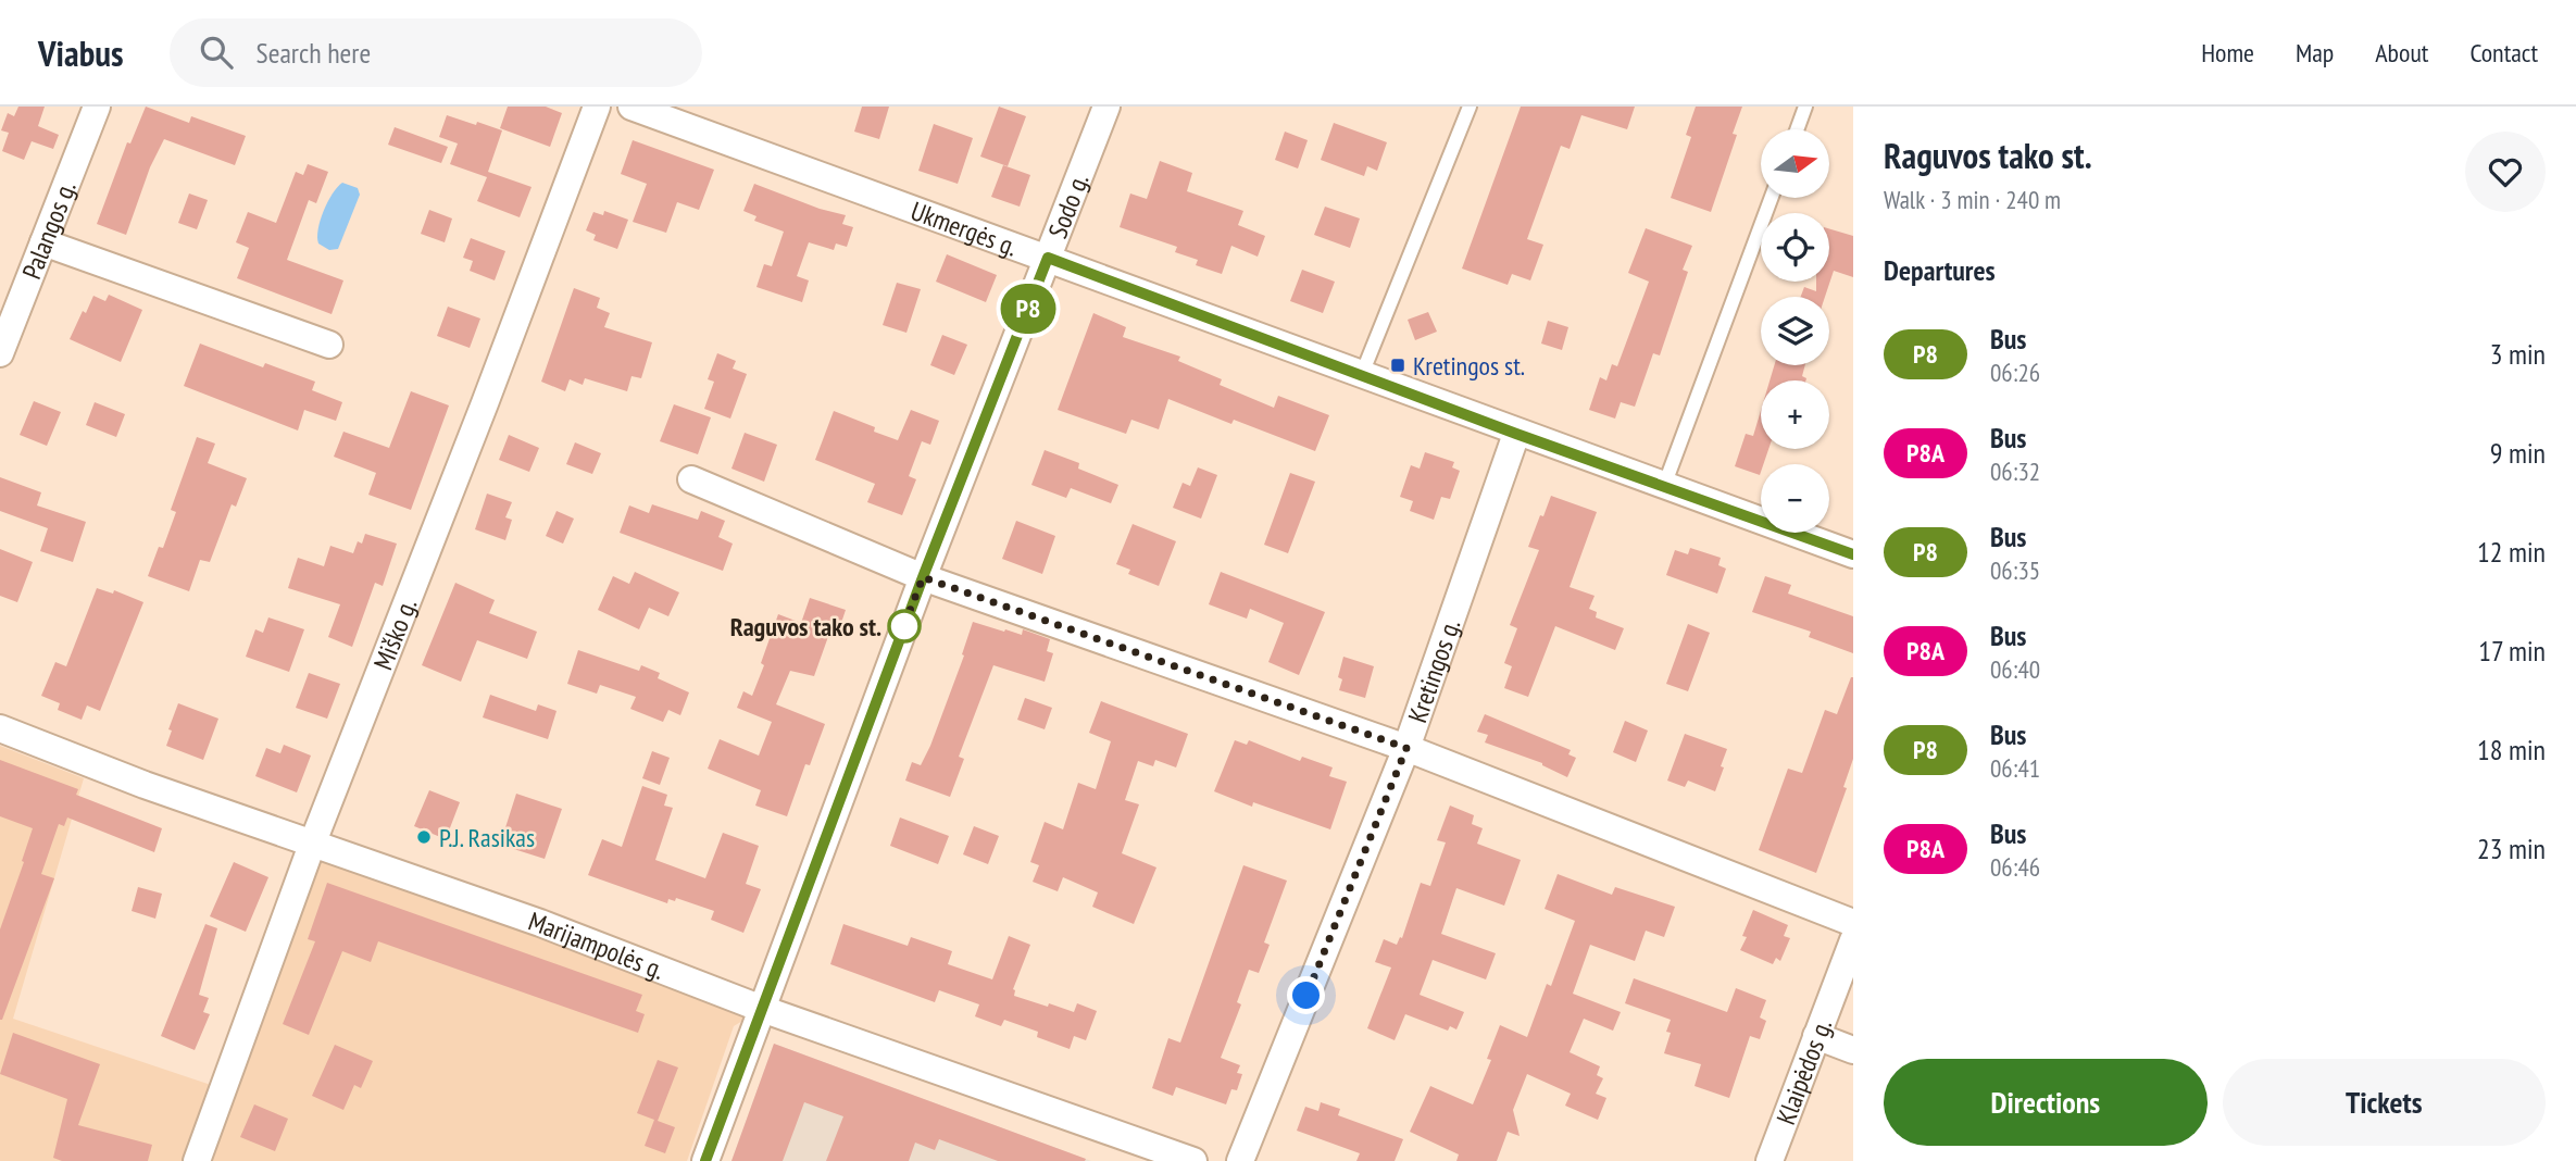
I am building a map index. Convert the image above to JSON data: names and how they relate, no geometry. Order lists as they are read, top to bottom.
{
  "streets": {
    "street": [
      "Sodo g.",
      "Ukmergės g.",
      "Palangos g.",
      "Miško g.",
      "Kretingos g.",
      "Marijampolės g.",
      "Klaipėdos g."
    ]
  },
  "crossings": [
    ["Sodo g.", "Ukmergės g."],
    ["Sodo g.", "Marijampolės g."],
    ["Ukmergės g.", "Kretingos g."],
    ["Miško g.", "Marijampolės g."]
  ],
  "places": {
    "transit": ["Kretingos st."],
    "other": ["Raguvos tako st.", "P.J. Rasikas"]
  },
  "lines": ["bus line P8"],
  "north": "right",
  "page": {
    "header": "Viabus",
    "search": "Search here",
    "nav": [
      "Home",
      "Map",
      "About",
      "Contact"
    ],
    "on_map": "P8",
    "heading": [
      ["Raguvos tako st.", "Walk · 3 min · 240 m"],
      "Departures"
    ],
    "map_buttons": ["+", "−"],
    "list": [
      {
        "mark": "P8",
        "name": "Bus",
        "note": "06:26",
        "value": "3 min"
      },
      {
        "mark": "P8A",
        "name": "Bus",
        "note": "06:32",
        "value": "9 min"
      },
      {
        "mark": "P8",
        "name": "Bus",
        "note": "06:35",
        "value": "12 min"
      },
      {
        "mark": "P8A",
        "name": "Bus",
        "note": "06:40",
        "value": "17 min"
      },
      {
        "mark": "P8",
        "name": "Bus",
        "note": "06:41",
        "value": "18 min"
      },
      {
        "mark": "P8A",
        "name": "Bus",
        "note": "06:46",
        "value": "23 min"
      }
    ],
    "buttons": ["Directions", "Tickets"]
  }
}
